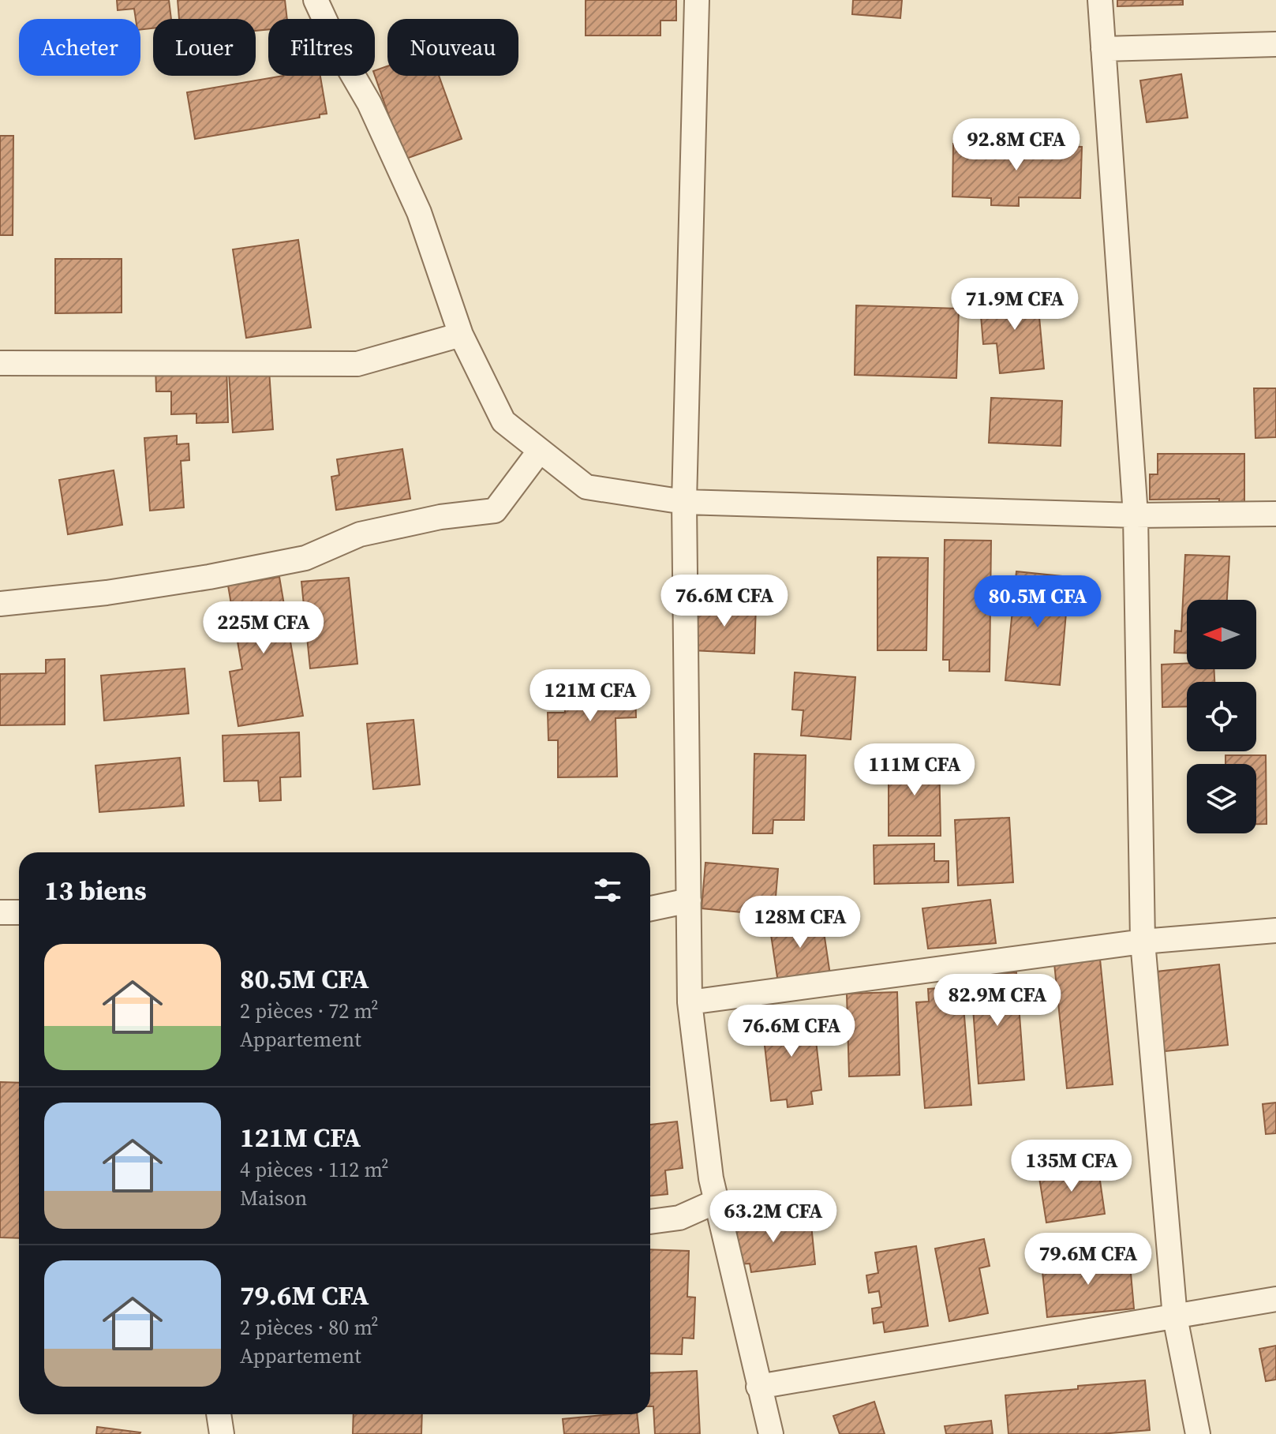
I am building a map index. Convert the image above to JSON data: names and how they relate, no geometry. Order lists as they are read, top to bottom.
{
  "north": "left",
  "page": {
    "chip": [
      "Acheter",
      "Louer",
      "Filtres",
      "Nouveau"
    ],
    "price": [
      "92.8M CFA",
      "71.9M CFA",
      "76.6M CFA",
      "80.5M CFA",
      "225M CFA",
      "121M CFA",
      "111M CFA",
      "128M CFA",
      "82.9M CFA",
      "76.6M CFA",
      "135M CFA",
      "63.2M CFA",
      "79.6M CFA"
    ],
    "heading": "13 biens",
    "list": [
      {
        "name": "80.5M CFA",
        "note": "2 pièces · 72 m² · Appartement"
      },
      {
        "name": "121M CFA",
        "note": "4 pièces · 112 m² · Maison"
      },
      {
        "name": "79.6M CFA",
        "note": "2 pièces · 80 m² · Appartement"
      }
    ]
  }
}
